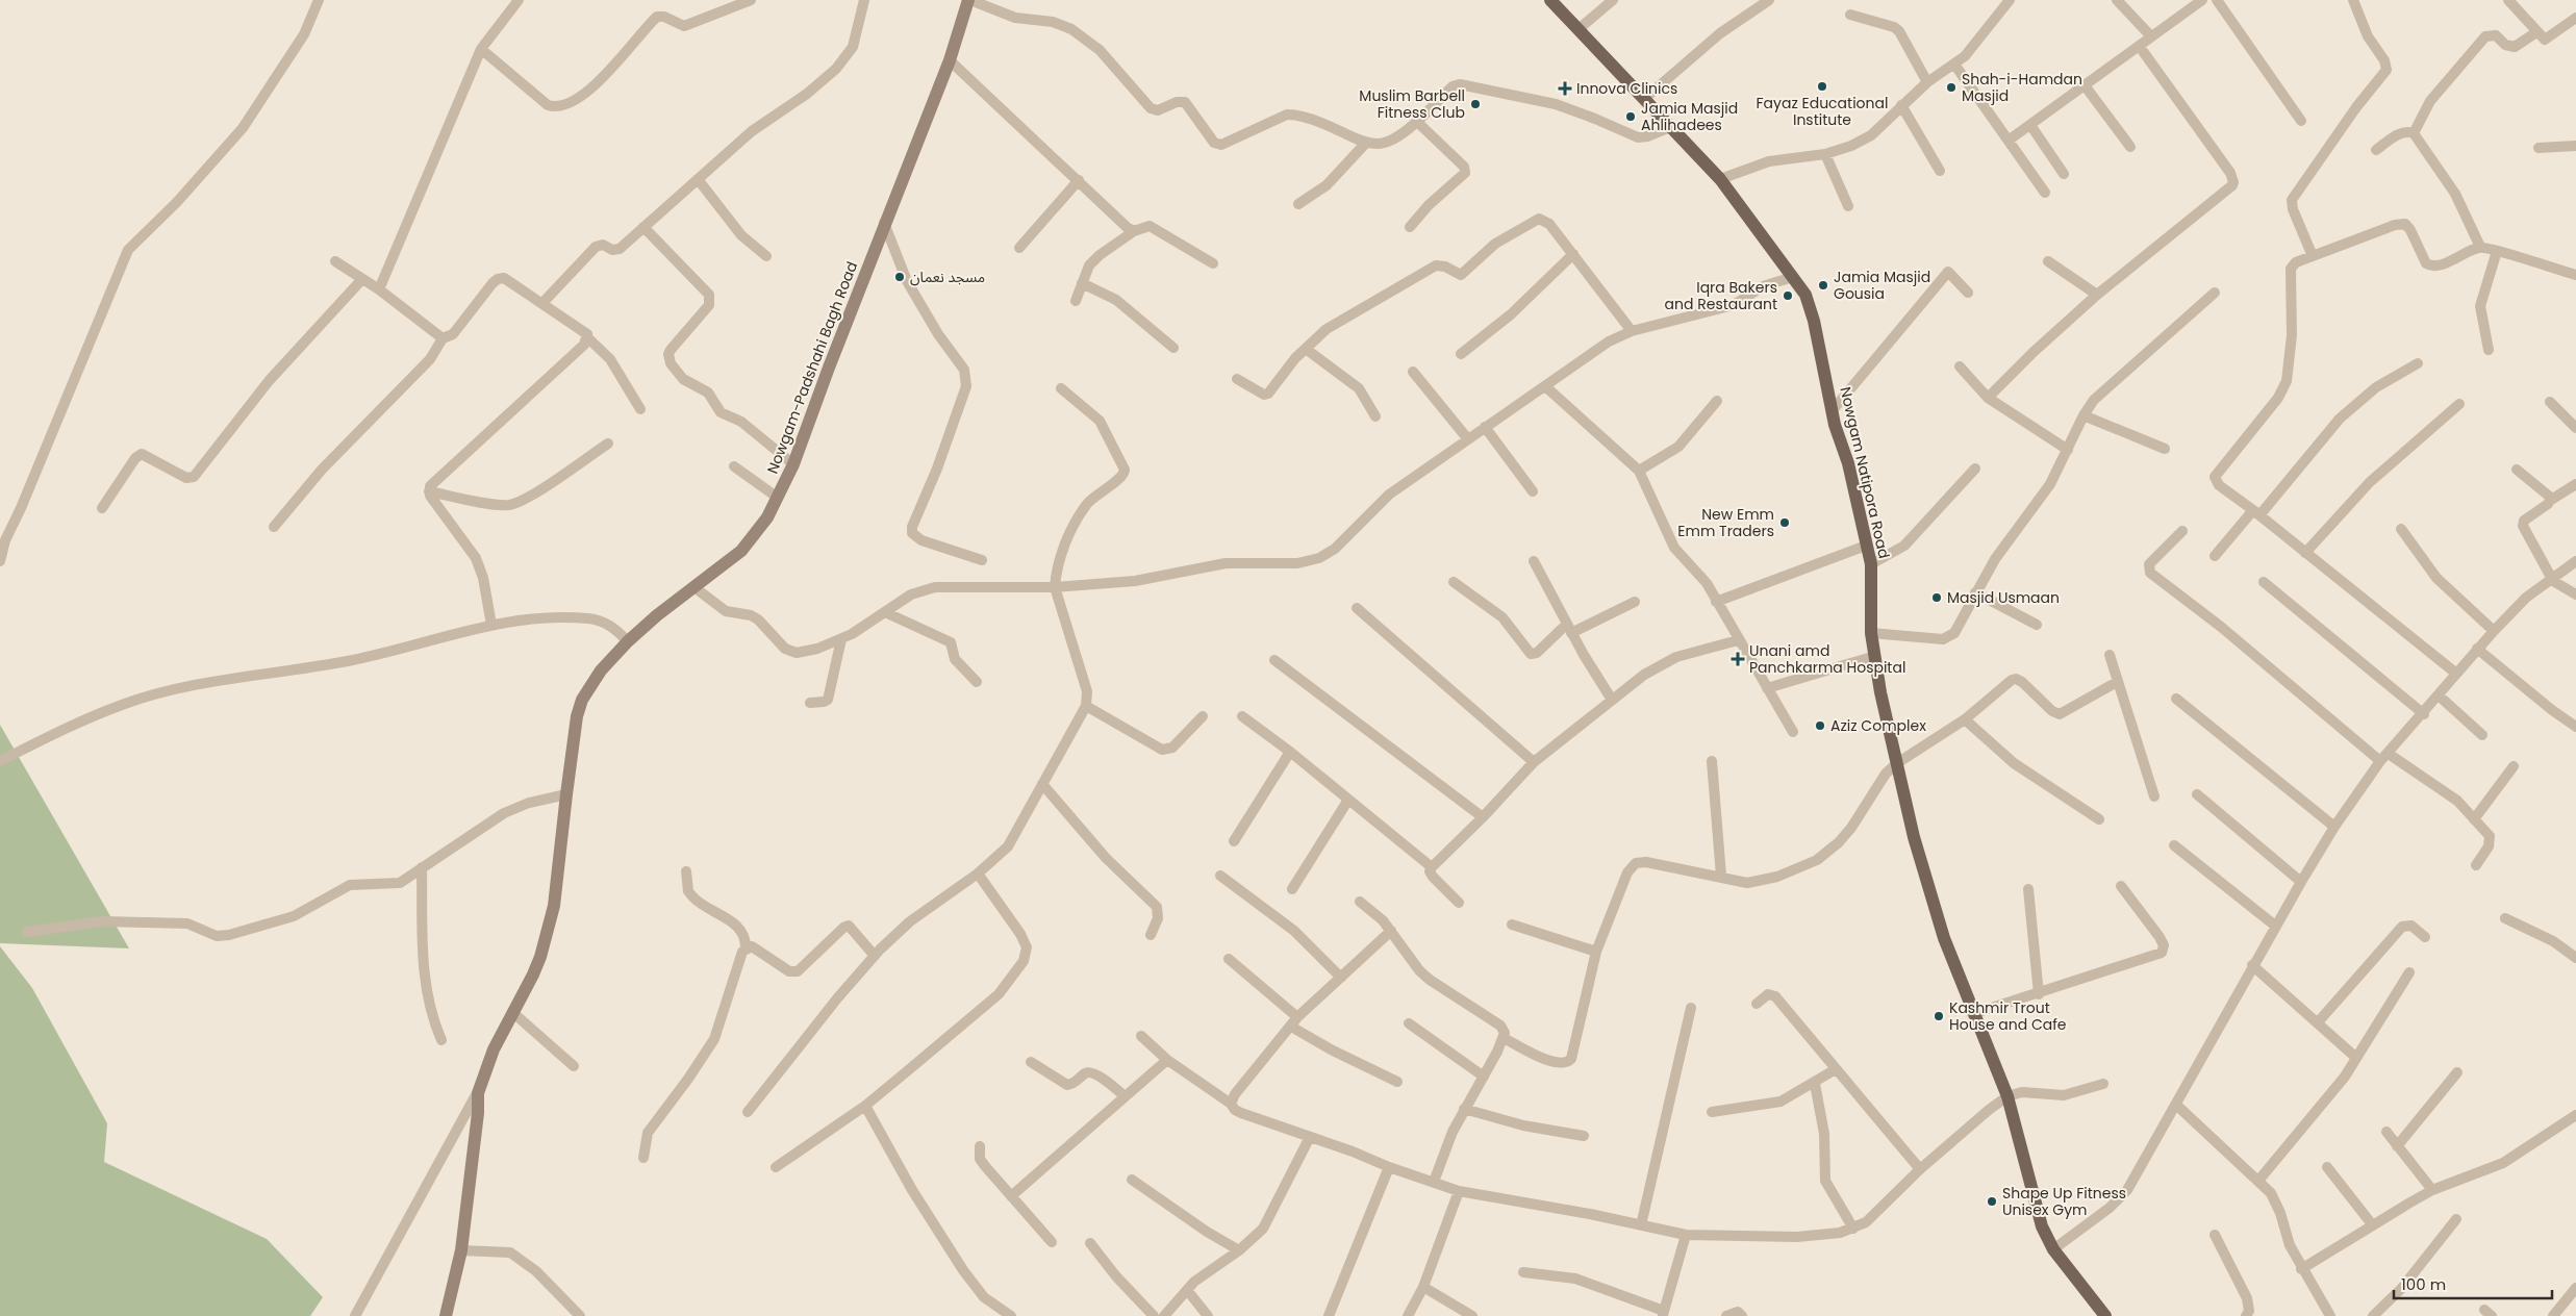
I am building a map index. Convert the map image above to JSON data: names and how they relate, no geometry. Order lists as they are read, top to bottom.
{
  "streets": {
    "main road": ["Nowgam-Padshahi Bagh Road", "Nowgam Natipora Road"]
  },
  "places": {
    "other": [
      "Fayaz Educational Institute",
      "Shah-i-Hamdan Masjid",
      "Muslim Barbell Fitness Club",
      "Jamia Masjid Ahlihadees",
      "مسجد نعمان",
      "Jamia Masjid Gousia",
      "Iqra Bakers and Restaurant",
      "New Emm Emm Traders",
      "Masjid Usmaan",
      "Aziz Complex",
      "Kashmir Trout House and Cafe",
      "Shape Up Fitness Unisex Gym"
    ],
    "health": ["Innova Clinics", "Unani amd Panchkarma Hospital"]
  },
  "scale_bar": "100 m"
}
